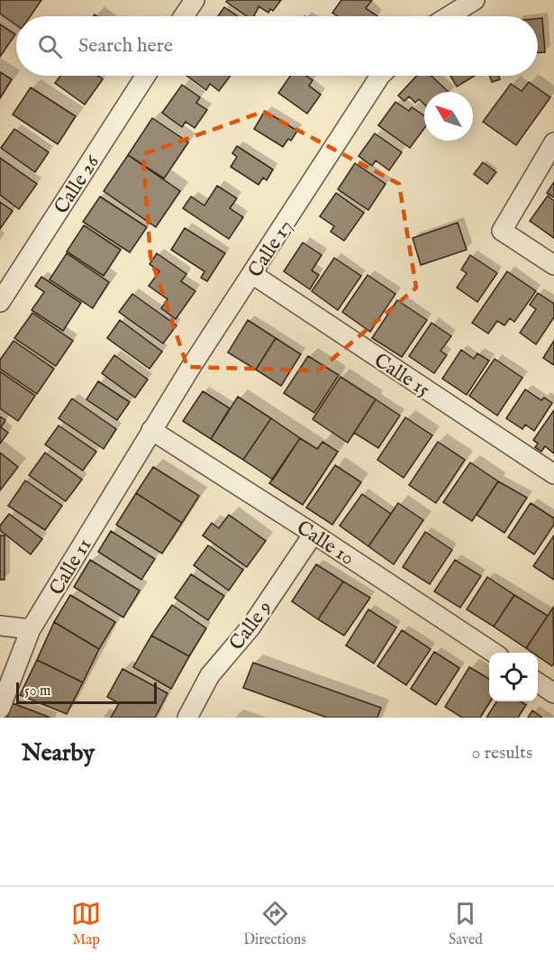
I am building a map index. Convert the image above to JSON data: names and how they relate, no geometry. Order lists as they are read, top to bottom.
{
  "streets": {
    "street": [
      "Calle 26",
      "Calle 17",
      "Calle 15",
      "Calle 10",
      "Calle 11",
      "Calle 9"
    ]
  },
  "crossings": [
    ["Calle 17", "Calle 15"],
    ["Calle 17", "Calle 10"],
    ["Calle 17", "Calle 11"],
    ["Calle 10", "Calle 11"],
    ["Calle 10", "Calle 9"]
  ],
  "scale_bar": "50 m",
  "north": "top left",
  "page": {
    "search": "Search here",
    "scale": "50 m",
    "heading": ["Nearby", "0 results"],
    "nav": ["Map", "Directions", "Saved"]
  }
}
